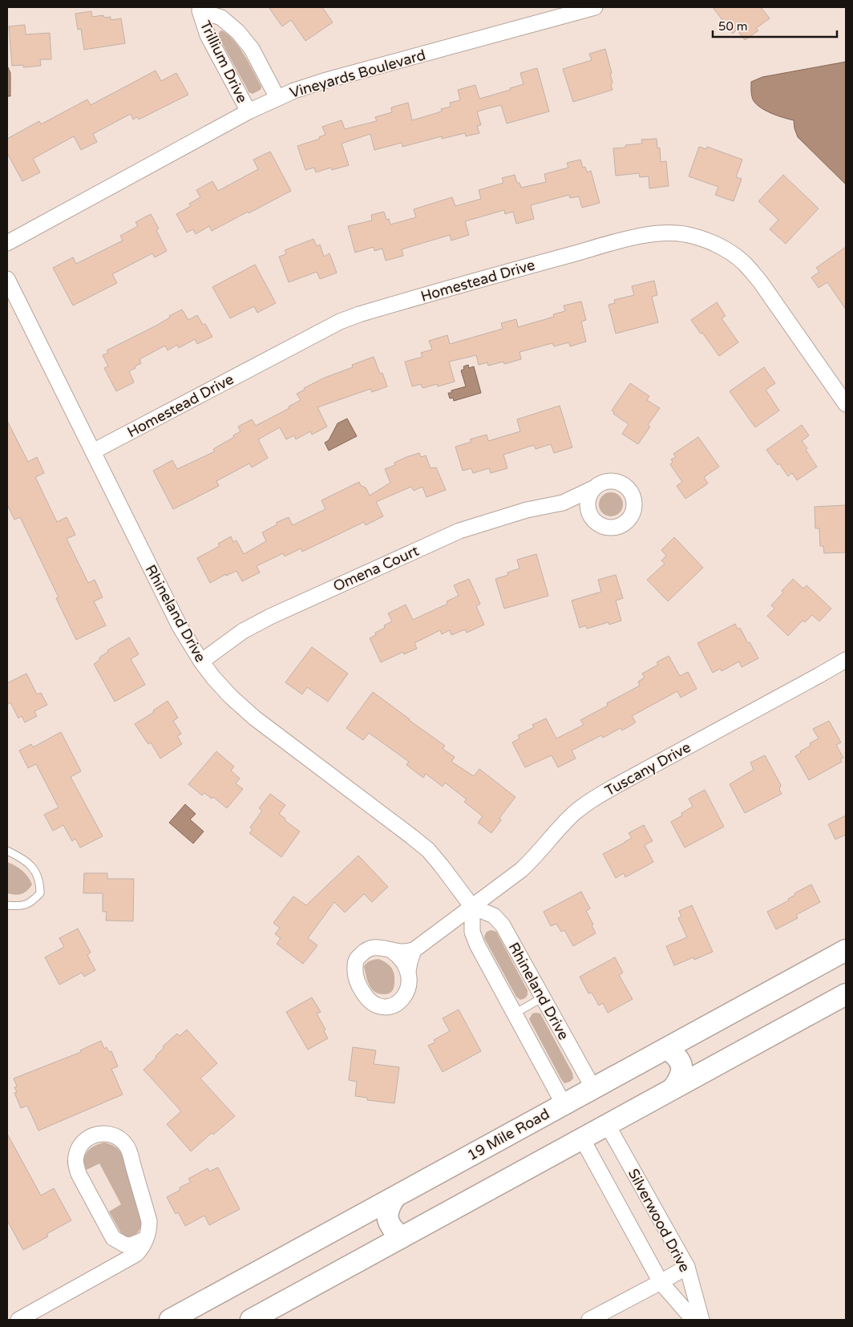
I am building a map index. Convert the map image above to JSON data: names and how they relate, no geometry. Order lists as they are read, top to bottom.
{
  "streets": {
    "main road": ["19 Mile Road"],
    "street": [
      "Trillium Drive",
      "Vineyards Boulevard",
      "Homestead Drive",
      "Omena Court",
      "Rhineland Drive",
      "Tuscany Drive",
      "Silverwood Drive"
    ]
  },
  "crossings": [
    ["Trillium Drive", "Vineyards Boulevard"],
    ["Homestead Drive", "Rhineland Drive"],
    ["Omena Court", "Rhineland Drive"],
    ["Rhineland Drive", "Tuscany Drive"],
    ["Rhineland Drive", "19 Mile Road"]
  ],
  "scale_bar": "50 m"
}
